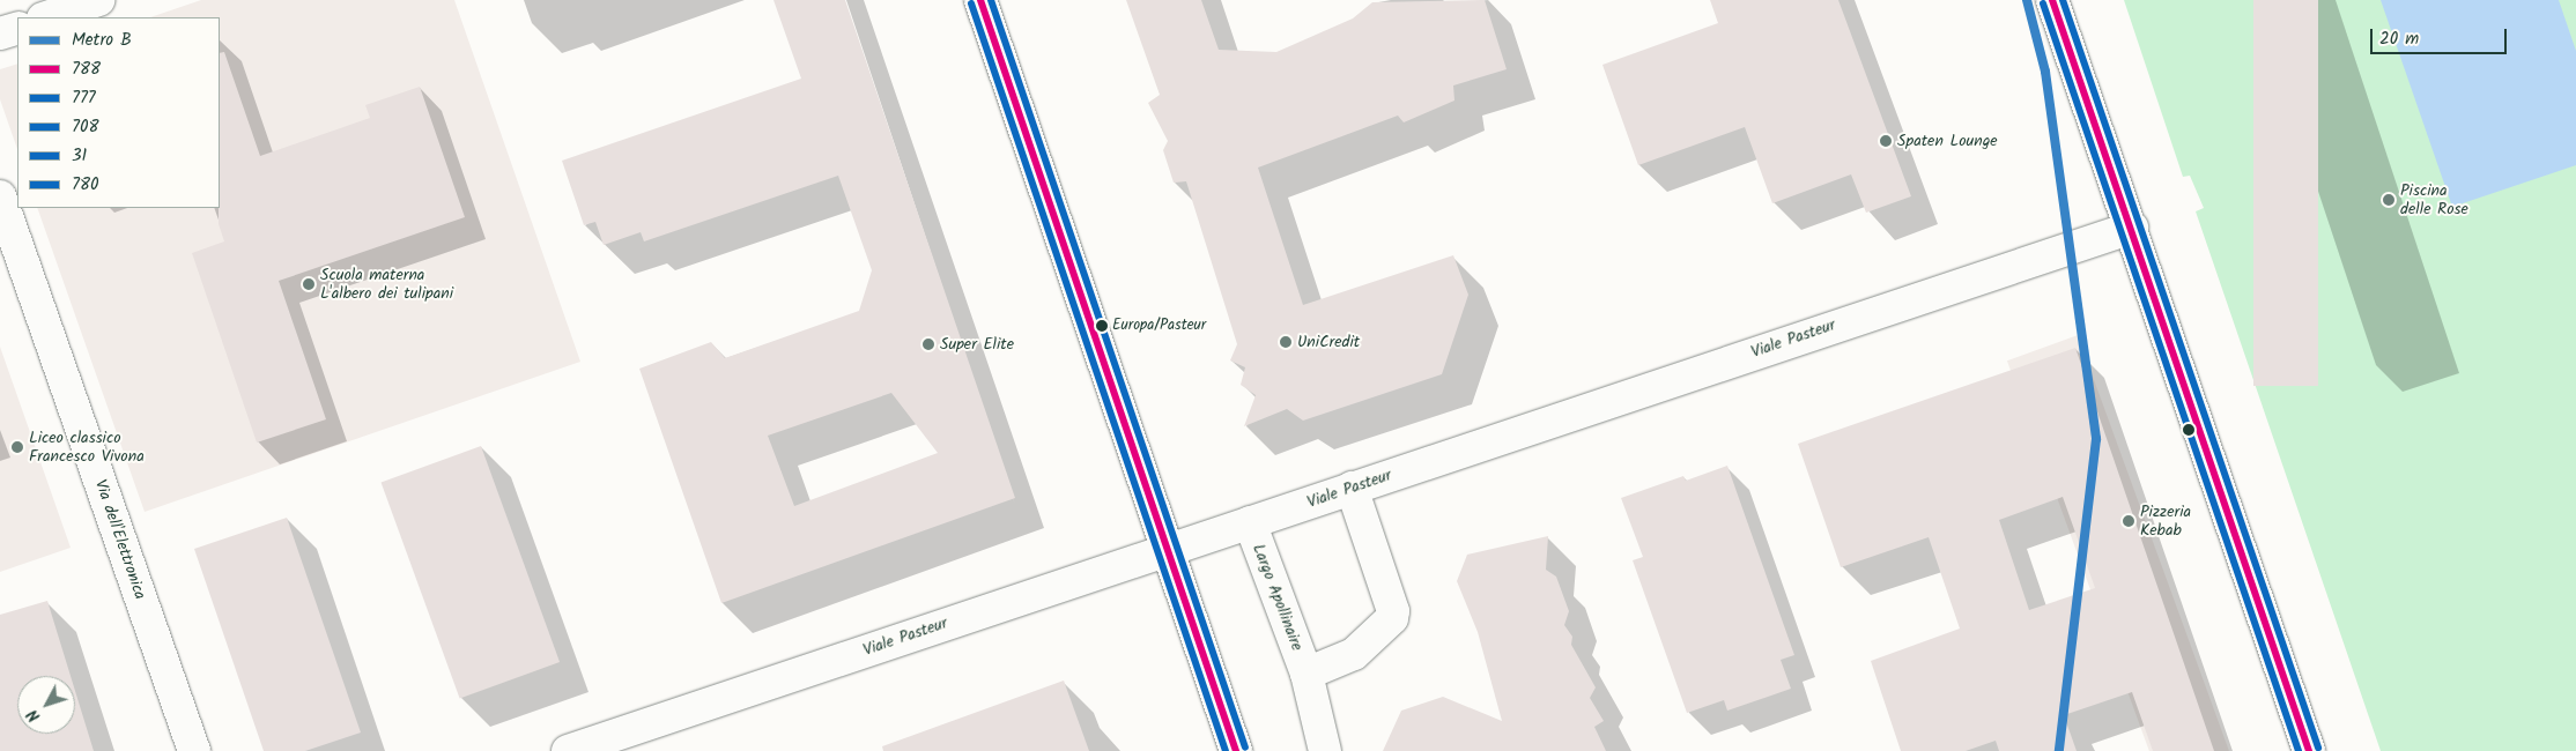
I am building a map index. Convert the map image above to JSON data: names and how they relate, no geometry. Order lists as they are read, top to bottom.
{
  "streets": {
    "street": ["Viale Pasteur", "Via dell'Elettronica", "Largo Apollinaire"]
  },
  "crossings": [
    ["Viale Pasteur", "Largo Apollinaire"]
  ],
  "places": [
    "Spaten Lounge",
    "Piscina delle Rose",
    "Scuola materna L'albero dei tulipani",
    "Europa/Pasteur",
    "UniCredit",
    "Super Elite",
    "Liceo classico Francesco Vivona",
    "Pizzeria Kebab"
  ],
  "lines": [
    "metro line B",
    "transit line 788",
    "transit line 708",
    "transit line 780",
    "transit line 777",
    "transit line 31"
  ],
  "legend": [
    "Metro B",
    "788",
    "777",
    "708",
    "31",
    "780"
  ],
  "scale_bar": "20 m",
  "north": "bottom left"
}
